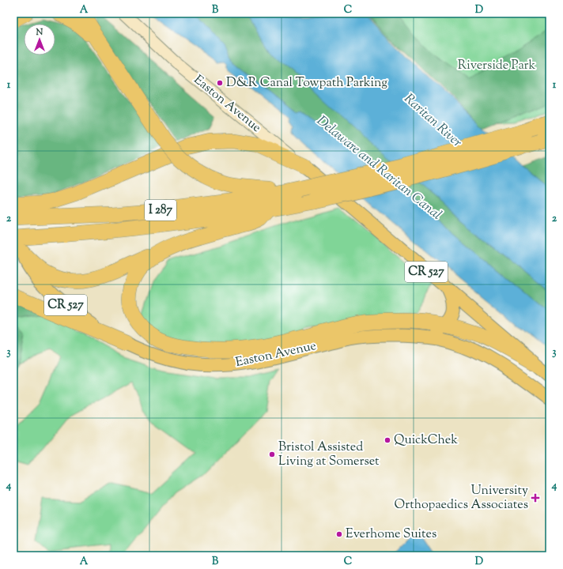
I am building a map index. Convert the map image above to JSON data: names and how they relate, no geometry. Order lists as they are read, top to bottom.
{
  "streets": {
    "highway": ["I 287"],
    "main road": ["Easton Avenue", "CR 527"]
  },
  "crossings": [
    ["Easton Avenue", "I 287"]
  ],
  "water": ["Raritan River", "Delaware and Raritan Canal"],
  "parks": ["Riverside Park"],
  "places": {
    "other": [
      "D&R Canal Towpath Parking",
      "QuickChek",
      "Bristol Assisted Living at Somerset",
      "Everhome Suites"
    ],
    "health": ["University Orthopaedics Associates"]
  },
  "north": "top",
  "grid": {
    "columns": [
      "A",
      "B",
      "C",
      "D"
    ],
    "rows": [
      "1",
      "2",
      "3",
      "4"
    ]
  }
}
